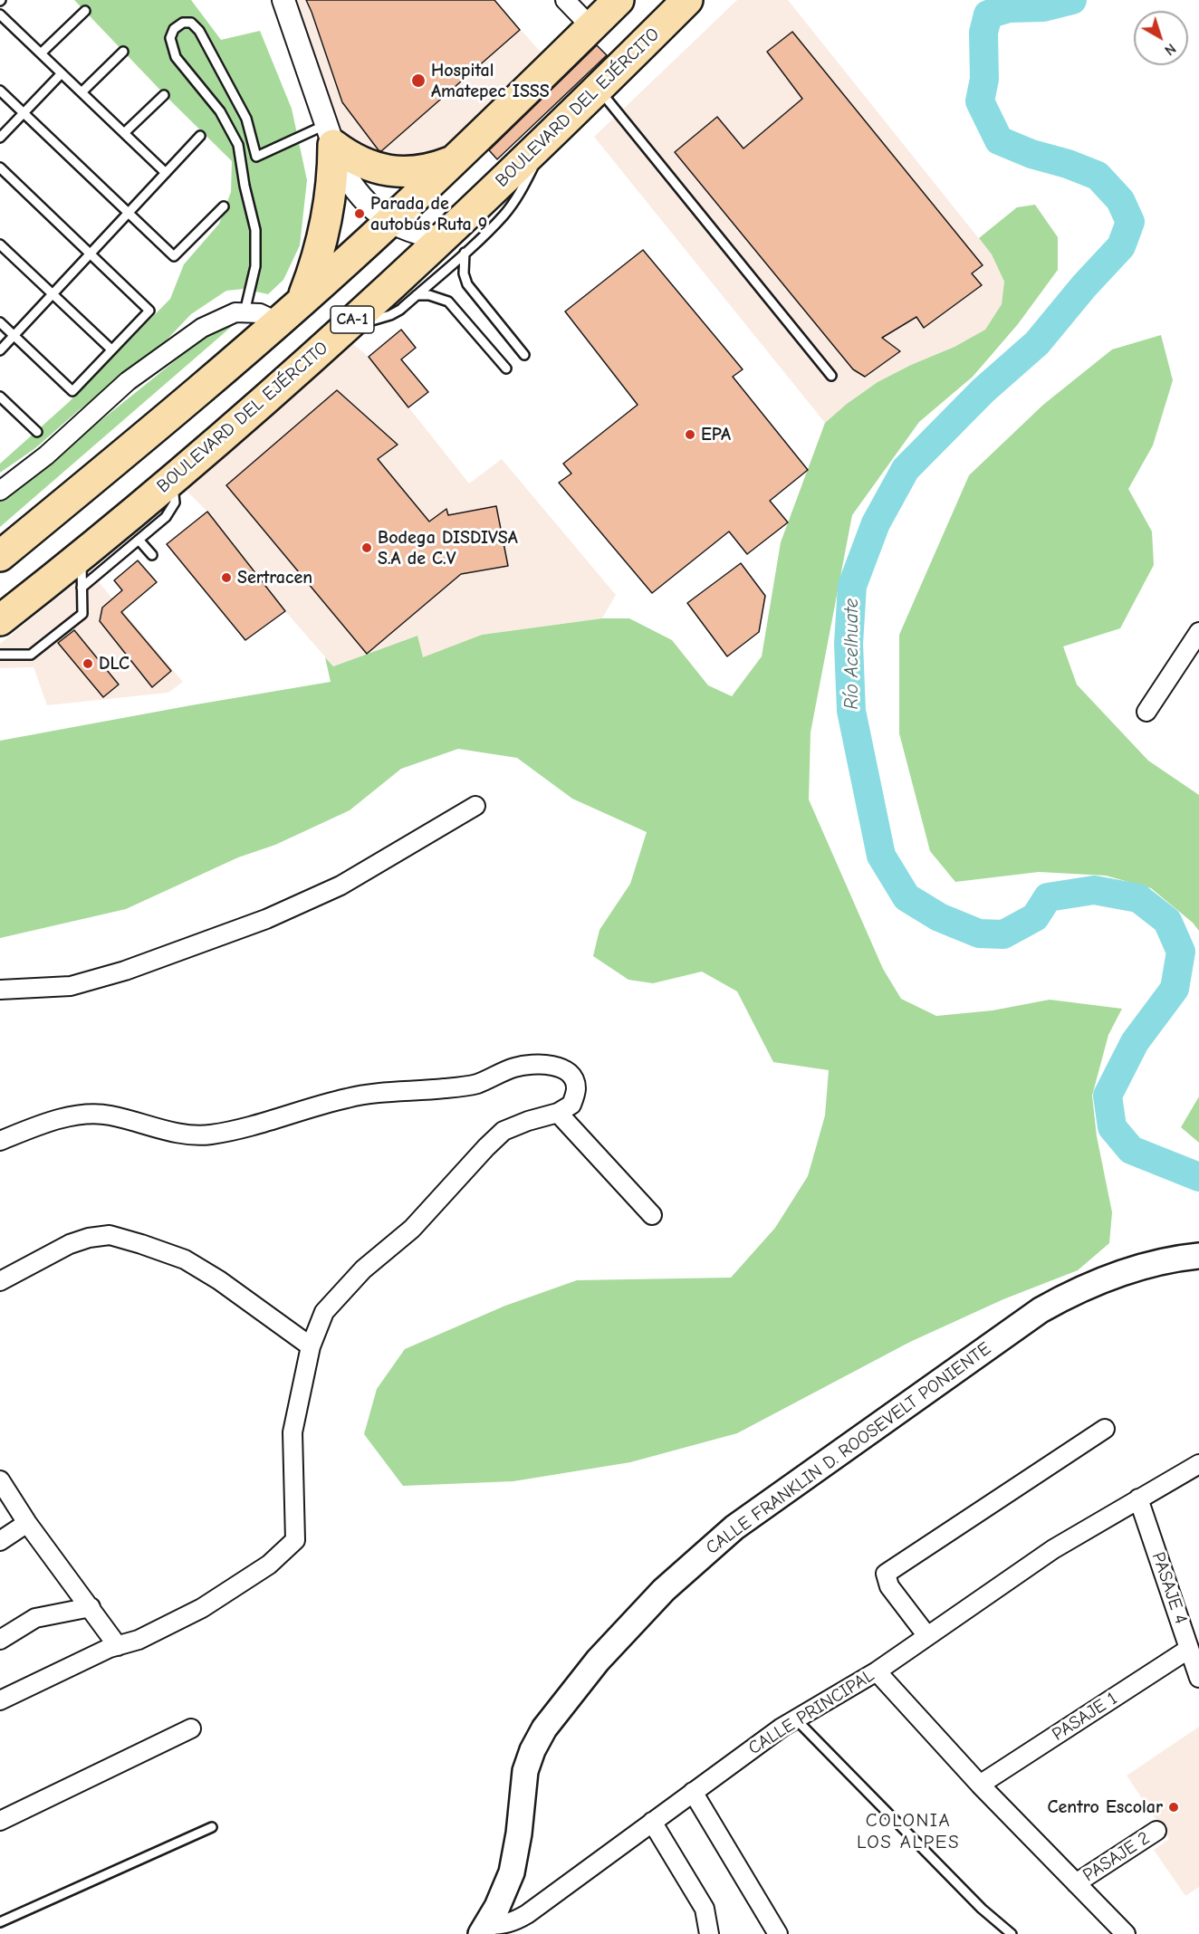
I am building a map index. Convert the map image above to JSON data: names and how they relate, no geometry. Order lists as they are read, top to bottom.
{
  "streets": {
    "highway": ["BOULEVARD DEL EJÉRCITO", "CA-1"],
    "main road": ["CALLE FRANKLIN D. ROOSEVELT PONIENTE"],
    "street": [
      "PASAJE 4",
      "CALLE PRINCIPAL",
      "PASAJE 1",
      "PASAJE 2"
    ]
  },
  "crossings": [
    ["CALLE FRANKLIN D. ROOSEVELT PONIENTE", "CALLE PRINCIPAL"],
    ["PASAJE 4", "CALLE PRINCIPAL"],
    ["PASAJE 4", "PASAJE 1"]
  ],
  "districts": ["COLONIA LOS ALPES"],
  "water": ["Río Acelhuate"],
  "places": [
    "Hospital Amatepec ISSS",
    "Parada de autobús Ruta 9",
    "EPA",
    "Bodega DISDIVSA S.A de C.V",
    "Sertracen",
    "DLC",
    "Centro Escolar"
  ],
  "north": "bottom right"
}
